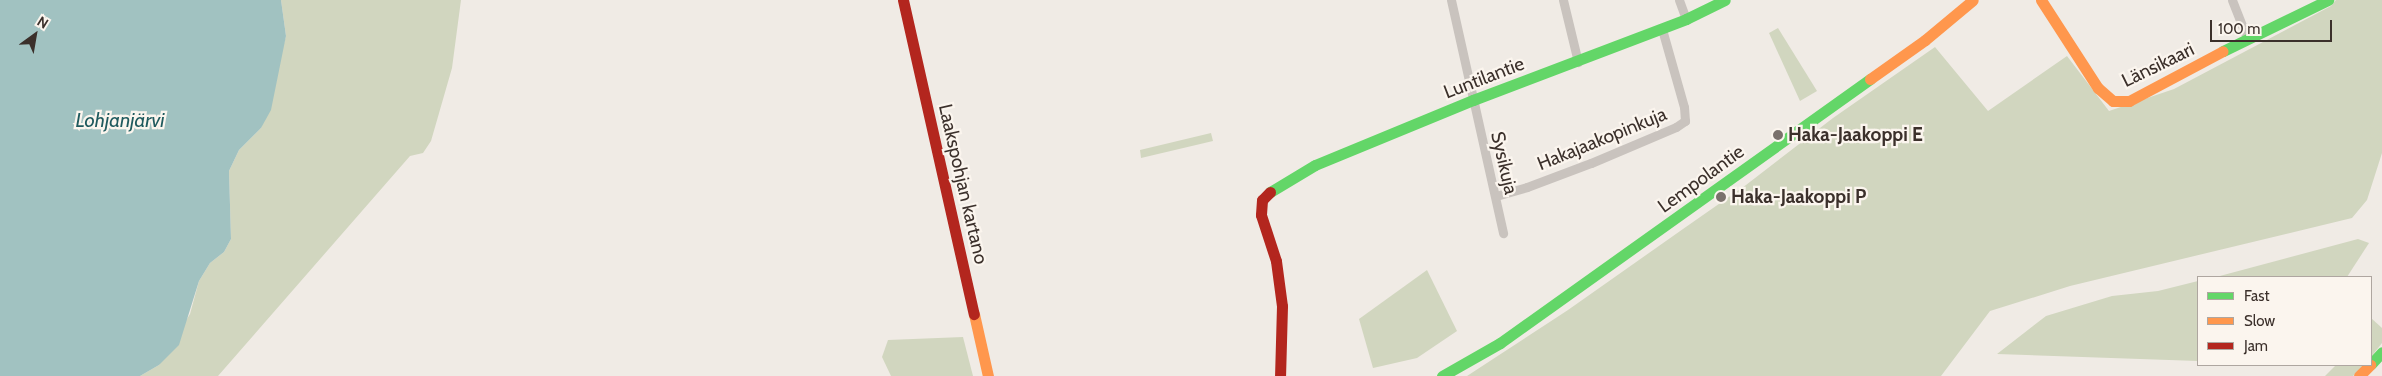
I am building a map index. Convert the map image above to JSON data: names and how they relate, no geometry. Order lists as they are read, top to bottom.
{
  "streets": {
    "main road": [
      "Länsikaari",
      "Luntilantie",
      "Lempolantie",
      "Laakspohjan kartano"
    ],
    "street": ["Hakajaakopinkuja", "Sysikuja"]
  },
  "crossings": [
    ["Luntilantie", "Hakajaakopinkuja"],
    ["Luntilantie", "Sysikuja"],
    ["Hakajaakopinkuja", "Sysikuja"]
  ],
  "water": ["Lohjanjärvi"],
  "places": ["Haka-Jaakoppi E", "Haka-Jaakoppi P"],
  "legend": ["Fast", "Slow", "Jam"],
  "scale_bar": "100 m",
  "north": "top right"
}
